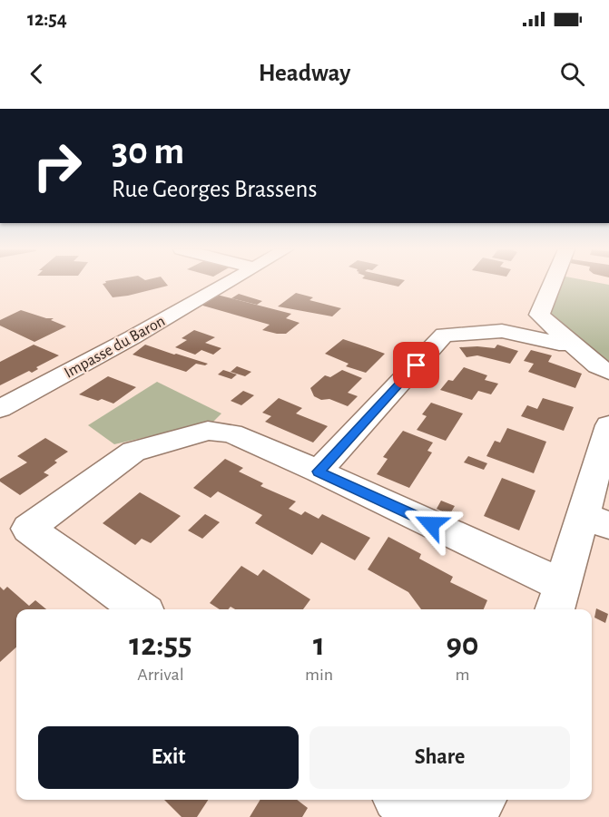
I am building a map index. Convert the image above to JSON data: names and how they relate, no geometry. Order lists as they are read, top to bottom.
{
  "streets": {
    "street": ["Impasse du Baron"]
  },
  "page": {
    "status": "12:54",
    "header": "Headway",
    "turn": ["30 m", "Rue Georges Brassens"],
    "eta": [
      "12:55",
      "Arrival",
      "1",
      "min",
      "90",
      "m"
    ],
    "buttons": ["Exit", "Share"]
  }
}
